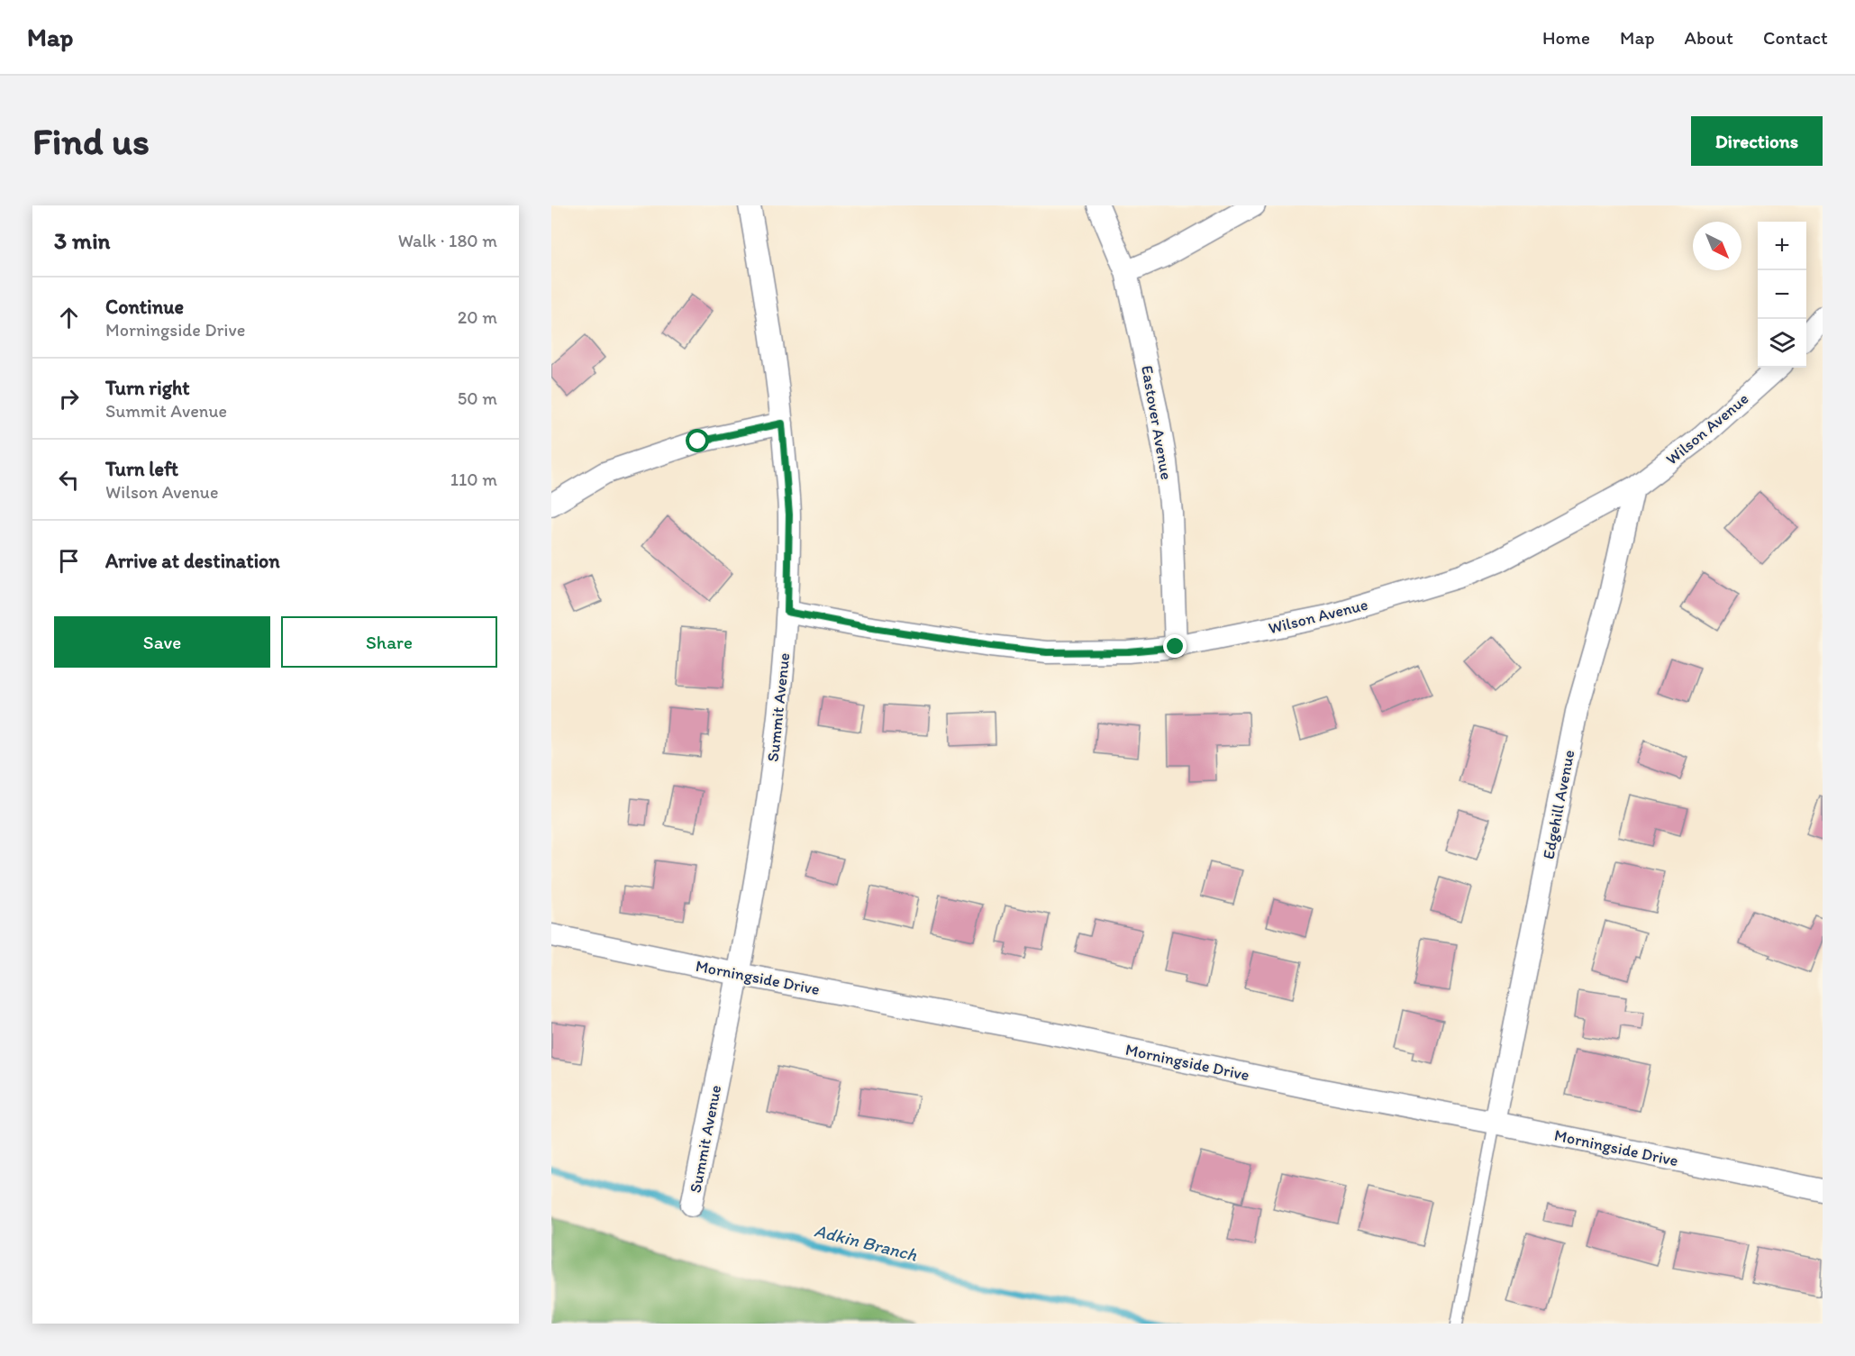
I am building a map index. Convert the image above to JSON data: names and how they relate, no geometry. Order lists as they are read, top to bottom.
{
  "streets": {
    "street": [
      "Eastover Avenue",
      "Wilson Avenue",
      "Summit Avenue",
      "Edgehill Avenue",
      "Morningside Drive"
    ]
  },
  "crossings": [
    ["Eastover Avenue", "Wilson Avenue"],
    ["Wilson Avenue", "Summit Avenue"],
    ["Wilson Avenue", "Edgehill Avenue"],
    ["Summit Avenue", "Morningside Drive"],
    ["Edgehill Avenue", "Morningside Drive"]
  ],
  "water": ["Adkin Branch"],
  "north": "bottom right",
  "page": {
    "header": "Map",
    "nav": [
      "Home",
      "Map",
      "About",
      "Contact"
    ],
    "buttons": [
      "Directions",
      ["Save", "Share"]
    ],
    "title": "Find us",
    "heading": ["3 min", "Walk · 180 m"],
    "map_buttons": ["+", "−"],
    "list": [
      ["Continue", "Morningside Drive", "20 m"],
      ["Turn right", "Summit Avenue", "50 m"],
      ["Turn left", "Wilson Avenue", "110 m"],
      "Arrive at destination"
    ]
  }
}
